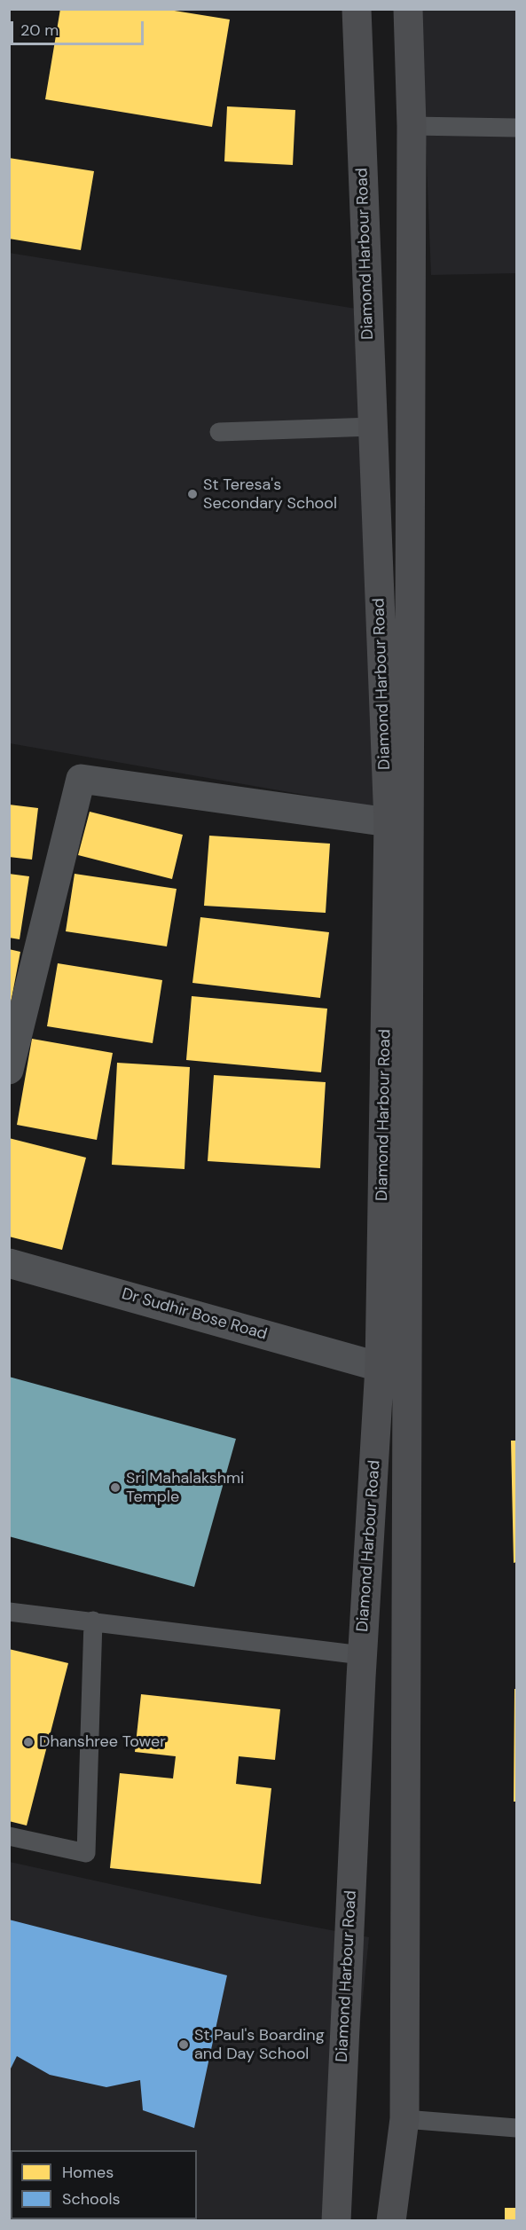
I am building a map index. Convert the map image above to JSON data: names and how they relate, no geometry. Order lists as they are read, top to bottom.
{
  "streets": {
    "main road": ["Diamond Harbour Road"],
    "street": ["Dr Sudhir Bose Road"]
  },
  "crossings": [
    ["Diamond Harbour Road", "Dr Sudhir Bose Road"]
  ],
  "places": [
    "St Teresa's Secondary School",
    "Sri Mahalakshmi Temple",
    "Dhanshree Tower",
    "St Paul's Boarding and Day School"
  ],
  "legend": ["Homes", "Schools"],
  "scale_bar": "20 m"
}
